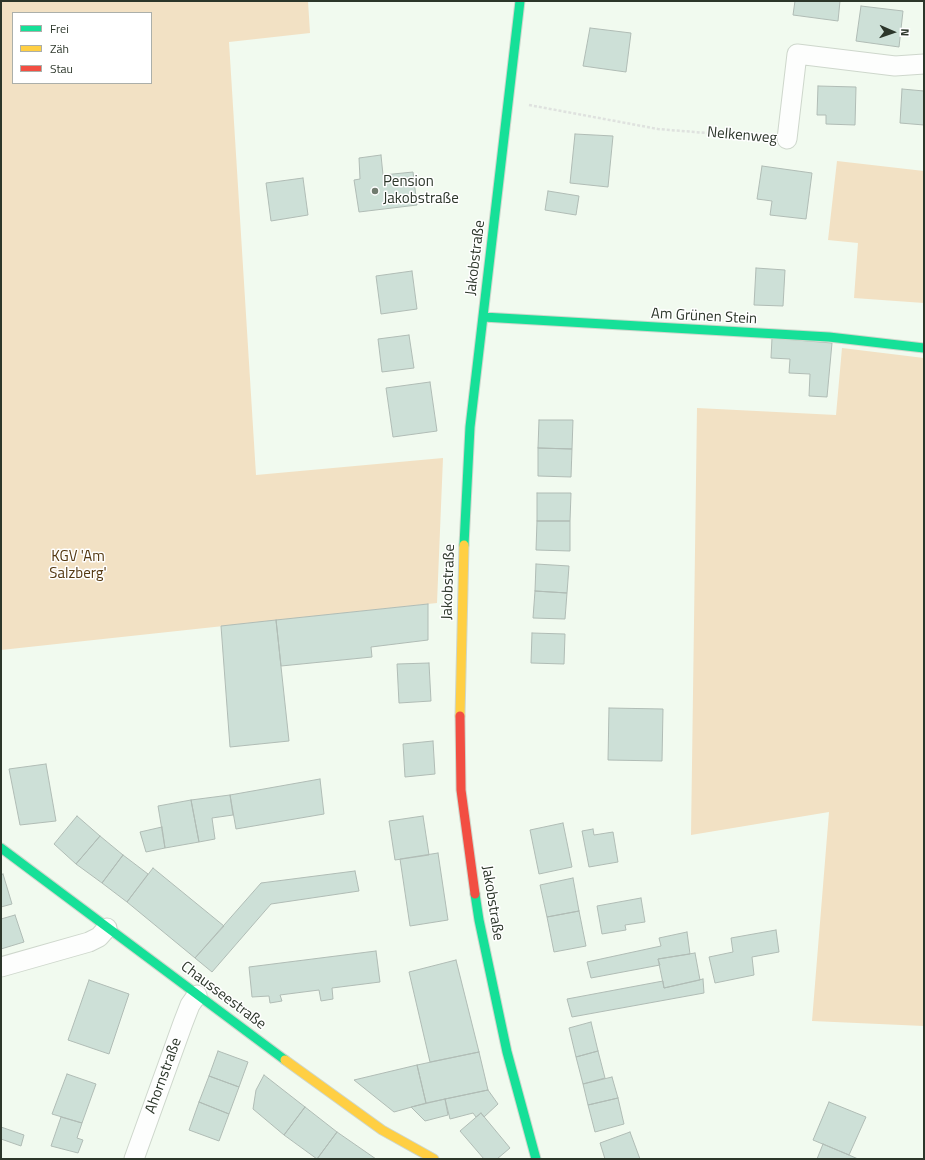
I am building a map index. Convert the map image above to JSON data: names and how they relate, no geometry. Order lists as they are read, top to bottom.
{
  "streets": {
    "street": [
      "Nelkenweg",
      "Jakobstraße",
      "Am Grünen Stein",
      "Chausseestraße",
      "Ahornstraße"
    ]
  },
  "crossings": [
    ["Nelkenweg", "Jakobstraße"],
    ["Jakobstraße", "Am Grünen Stein"],
    ["Chausseestraße", "Ahornstraße"]
  ],
  "parks": ["KGV 'Am Salzberg'"],
  "places": ["Pension Jakobstraße"],
  "legend": ["Frei", "Zäh", "Stau"],
  "north": "right"
}
